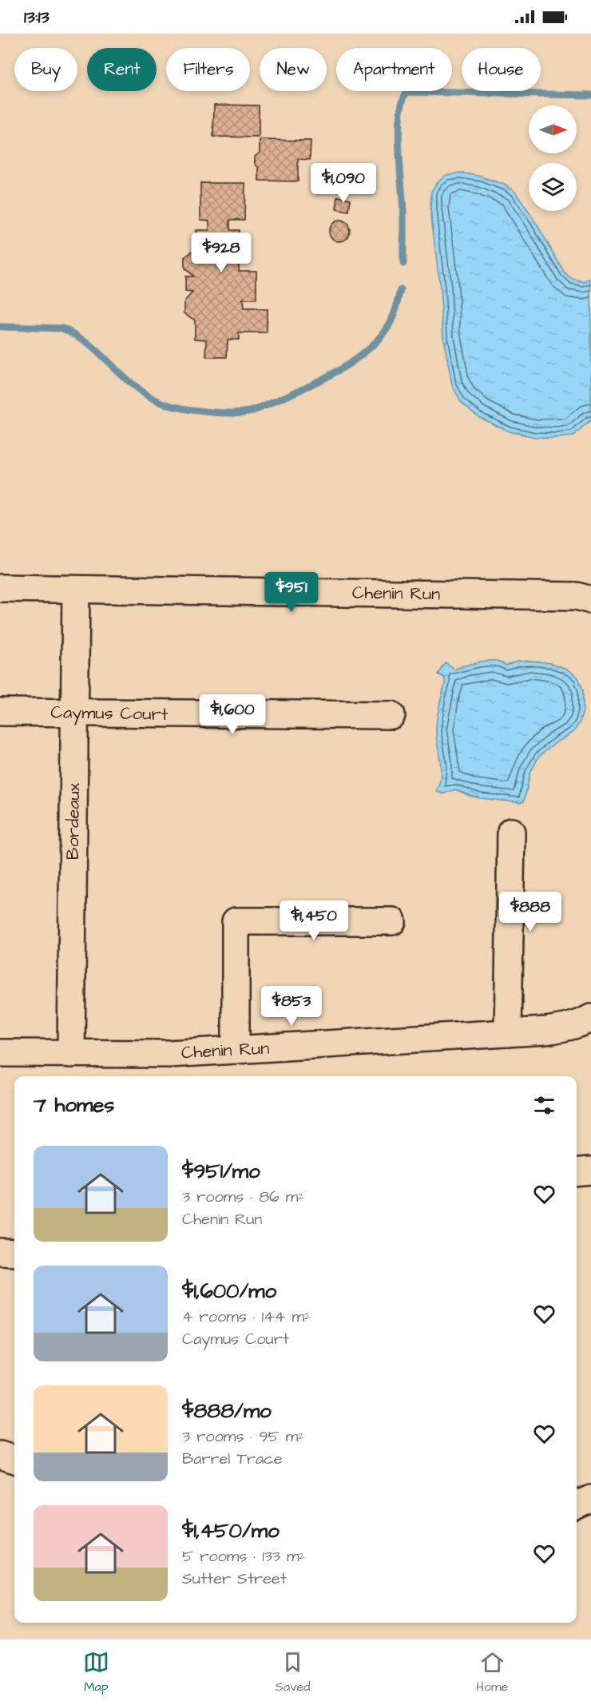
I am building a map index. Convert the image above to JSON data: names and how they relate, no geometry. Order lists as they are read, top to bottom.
{
  "streets": {
    "street": ["Chenin Run", "Caymus Court", "Bordeaux"]
  },
  "crossings": [
    ["Chenin Run", "Bordeaux"],
    ["Caymus Court", "Bordeaux"]
  ],
  "north": "right",
  "page": {
    "status": "13:13",
    "chip": [
      "Buy",
      "Rent",
      "Filters",
      "New",
      "Apartment",
      "House"
    ],
    "price": [
      "$1,090",
      "$928",
      "$951",
      "$1,600",
      "$888",
      "$1,450",
      "$853"
    ],
    "heading": "7 homes",
    "list": [
      {
        "name": "$951/mo",
        "note": "3 rooms · 86 m² · Chenin Run"
      },
      {
        "name": "$1,600/mo",
        "note": "4 rooms · 144 m² · Caymus Court"
      },
      {
        "name": "$888/mo",
        "note": "3 rooms · 95 m² · Barrel Trace"
      },
      {
        "name": "$1,450/mo",
        "note": "5 rooms · 133 m² · Sutter Street"
      }
    ],
    "tabs": ["Map", "Saved", "Home"]
  }
}
